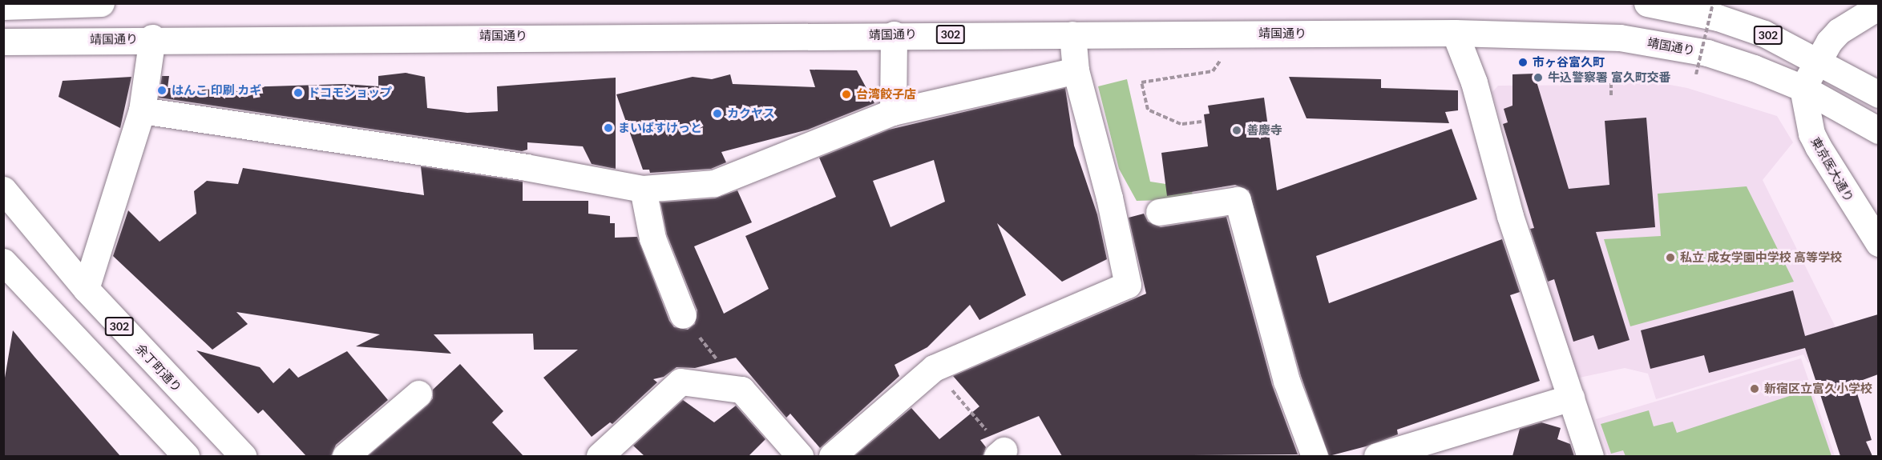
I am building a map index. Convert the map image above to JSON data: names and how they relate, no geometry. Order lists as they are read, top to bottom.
{
  "streets": {
    "street": [
      "靖国通り",
      "302",
      "東京医大通り",
      "余丁町通り"
    ]
  },
  "crossings": [
    ["靖国通り", "東京医大通り"]
  ],
  "places": [
    "市ヶ谷富久町",
    "牛込警察署 富久町交番",
    "はんこ 印刷 カギ",
    "ドコモショップ",
    "台湾餃子店",
    "カクヤス",
    "まいばすけっと",
    "善慶寺",
    "私立 成女学園中学校 高等学校",
    "新宿区立富久小学校"
  ]
}
